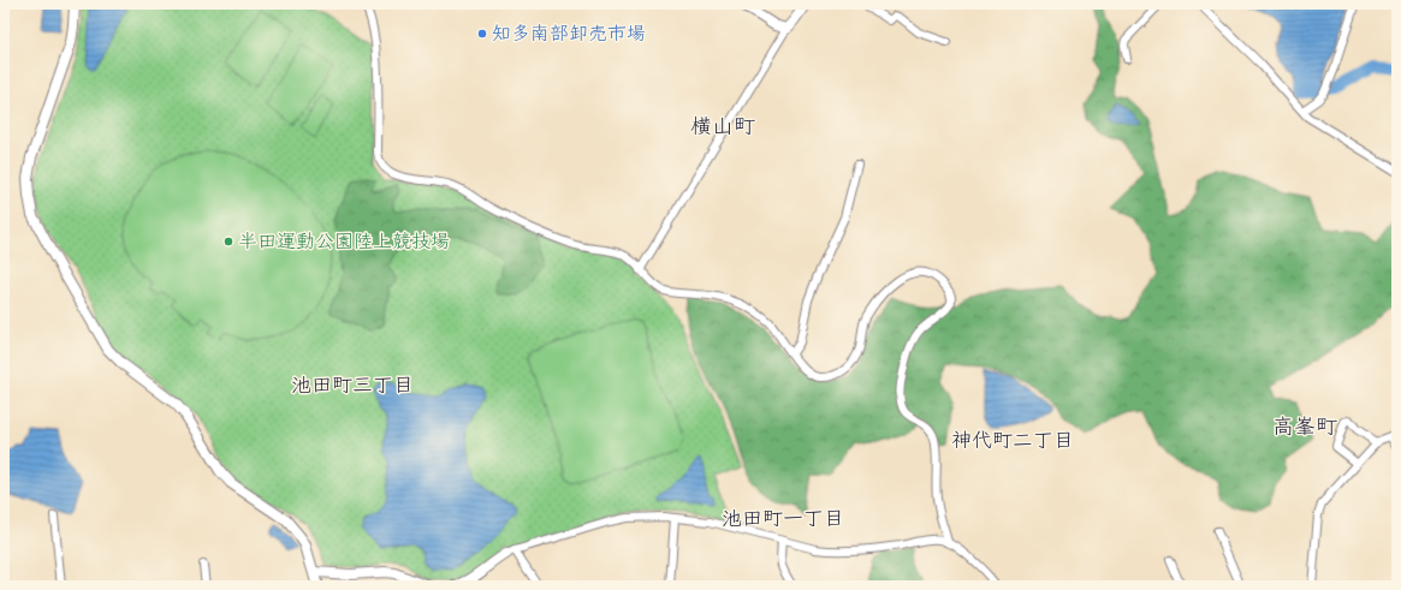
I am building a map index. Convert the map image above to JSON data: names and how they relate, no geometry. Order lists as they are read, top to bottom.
{
  "districts": [
    "横山町",
    "池田町三丁目",
    "高峯町",
    "神代町二丁目",
    "池田町一丁目"
  ],
  "places": ["知多南部卸売市場", "半田運動公園陸上競技場"]
}
